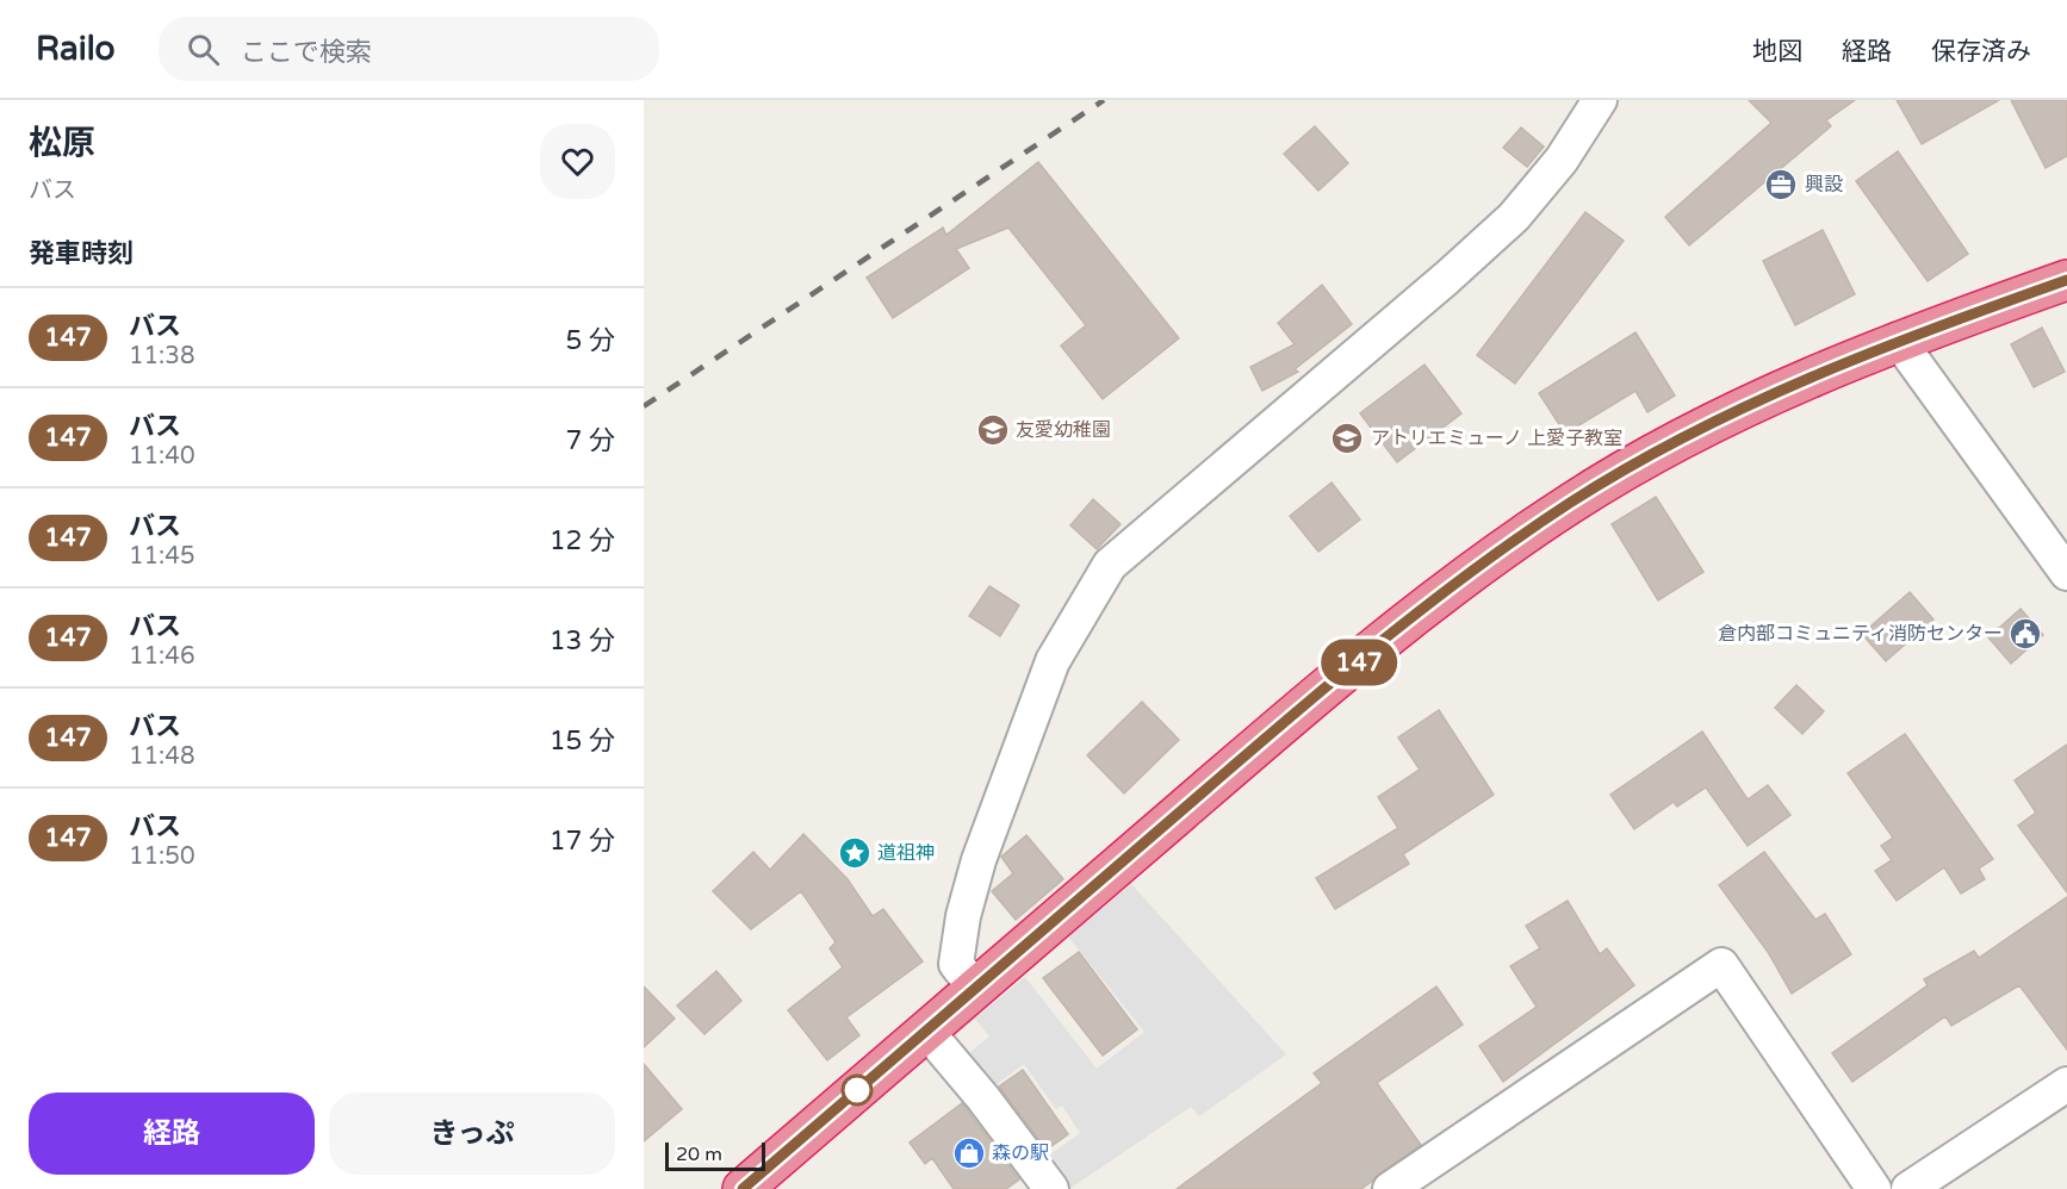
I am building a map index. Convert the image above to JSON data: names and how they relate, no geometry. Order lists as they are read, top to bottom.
{
  "places": {
    "office": ["興設"],
    "school or university": ["友愛幼稚園", "アトリエミューノ 上愛子教室"],
    "public building": ["倉内部コミュニティ消防センター"],
    "place": ["道祖神"],
    "shop": ["森の駅"]
  },
  "lines": ["bus line 147"],
  "scale_bar": "20 m",
  "page": {
    "header": "Railo",
    "search": "ここで検索",
    "nav": ["地図", "経路", "保存済み"],
    "heading": [
      ["松原", "バス"],
      "発車時刻"
    ],
    "on_map": "147",
    "list": [
      {
        "mark": "147",
        "name": "バス",
        "note": "11:38",
        "value": "5 分"
      },
      {
        "mark": "147",
        "name": "バス",
        "note": "11:40",
        "value": "7 分"
      },
      {
        "mark": "147",
        "name": "バス",
        "note": "11:45",
        "value": "12 分"
      },
      {
        "mark": "147",
        "name": "バス",
        "note": "11:46",
        "value": "13 分"
      },
      {
        "mark": "147",
        "name": "バス",
        "note": "11:48",
        "value": "15 分"
      },
      {
        "mark": "147",
        "name": "バス",
        "note": "11:50",
        "value": "17 分"
      }
    ],
    "buttons": ["経路", "きっぷ"],
    "scale": "20 m"
  }
}
